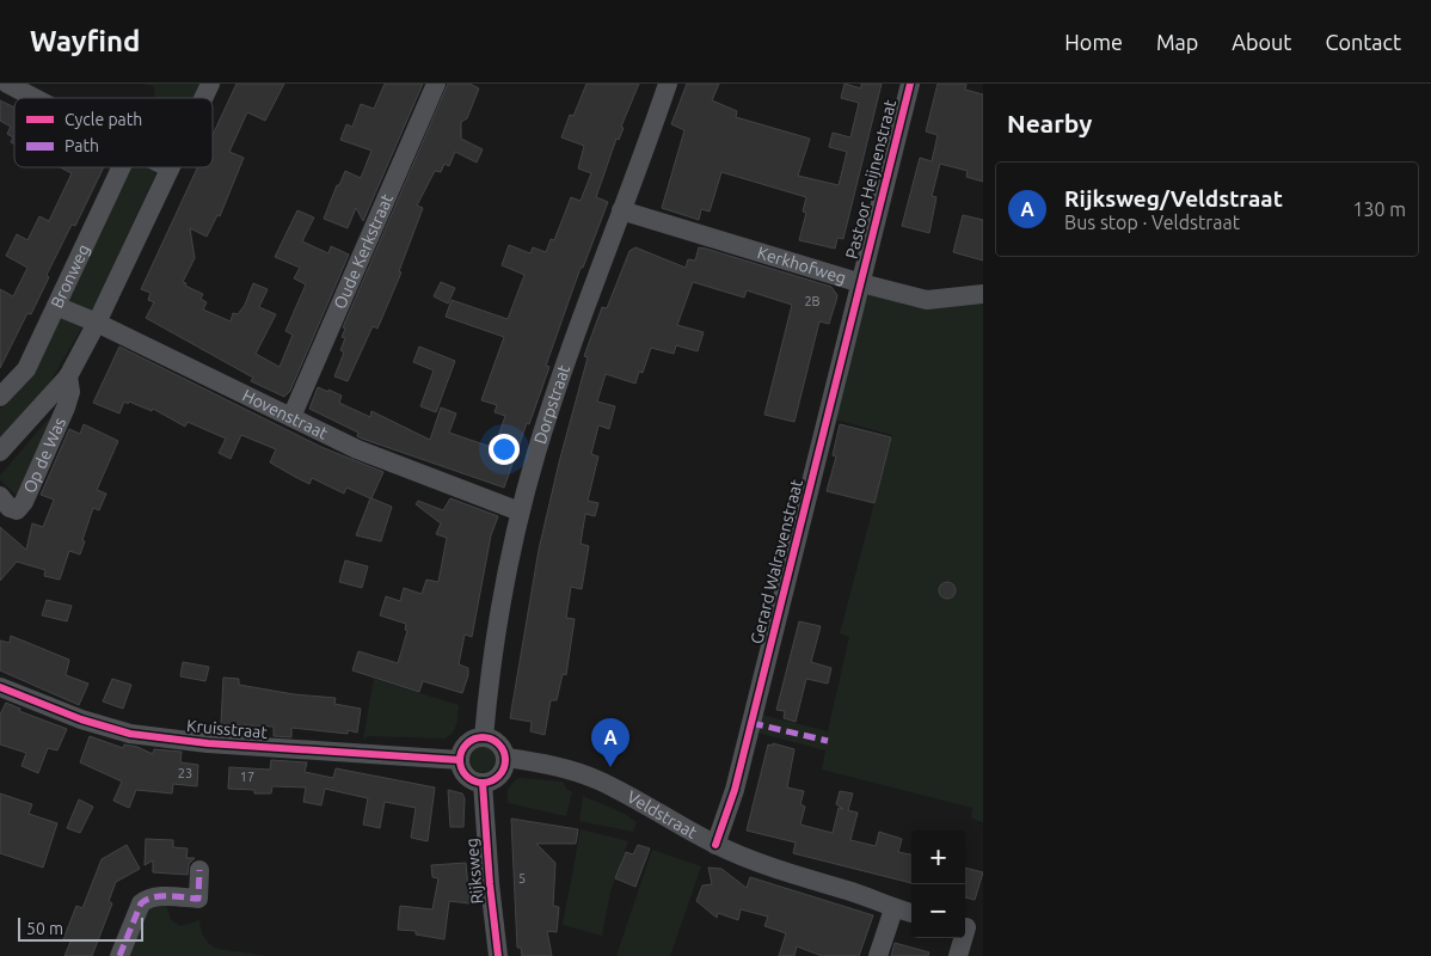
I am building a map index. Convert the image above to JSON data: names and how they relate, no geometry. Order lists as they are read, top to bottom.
{
  "streets": {
    "street": [
      "Pastoor Heijnenstraat",
      "Oude Kerkstraat",
      "Kerkhofweg",
      "Bronweg",
      "Dorpstraat",
      "Hovenstraat",
      "Op de Was",
      "Gerard Walravenstraat",
      "Kruisstraat",
      "Veldstraat",
      "Rijksweg"
    ]
  },
  "crossings": [
    ["Pastoor Heijnenstraat", "Kerkhofweg"],
    ["Pastoor Heijnenstraat", "Gerard Walravenstraat"],
    ["Oude Kerkstraat", "Hovenstraat"],
    ["Kerkhofweg", "Dorpstraat"],
    ["Kerkhofweg", "Gerard Walravenstraat"],
    ["Bronweg", "Hovenstraat"],
    ["Dorpstraat", "Hovenstraat"],
    ["Dorpstraat", "Kruisstraat"],
    ["Dorpstraat", "Veldstraat"],
    ["Dorpstraat", "Rijksweg"],
    ["Hovenstraat", "Op de Was"],
    ["Gerard Walravenstraat", "Veldstraat"],
    ["Kruisstraat", "Veldstraat"],
    ["Kruisstraat", "Rijksweg"],
    ["Veldstraat", "Rijksweg"]
  ],
  "house_numbers": [
    "2B",
    "23",
    "17",
    "5"
  ],
  "legend": ["Cycle path", "Path"],
  "scale_bar": "50 m",
  "page": {
    "header": "Wayfind",
    "nav": [
      "Home",
      "Map",
      "About",
      "Contact"
    ],
    "heading": "Nearby",
    "list": [
      {
        "mark": "A",
        "name": "Rijksweg/Veldstraat",
        "note": "Bus stop · Veldstraat",
        "value": "130 m"
      }
    ],
    "pins": "A",
    "map_buttons": ["+", "−"],
    "scale": "50 m"
  }
}
